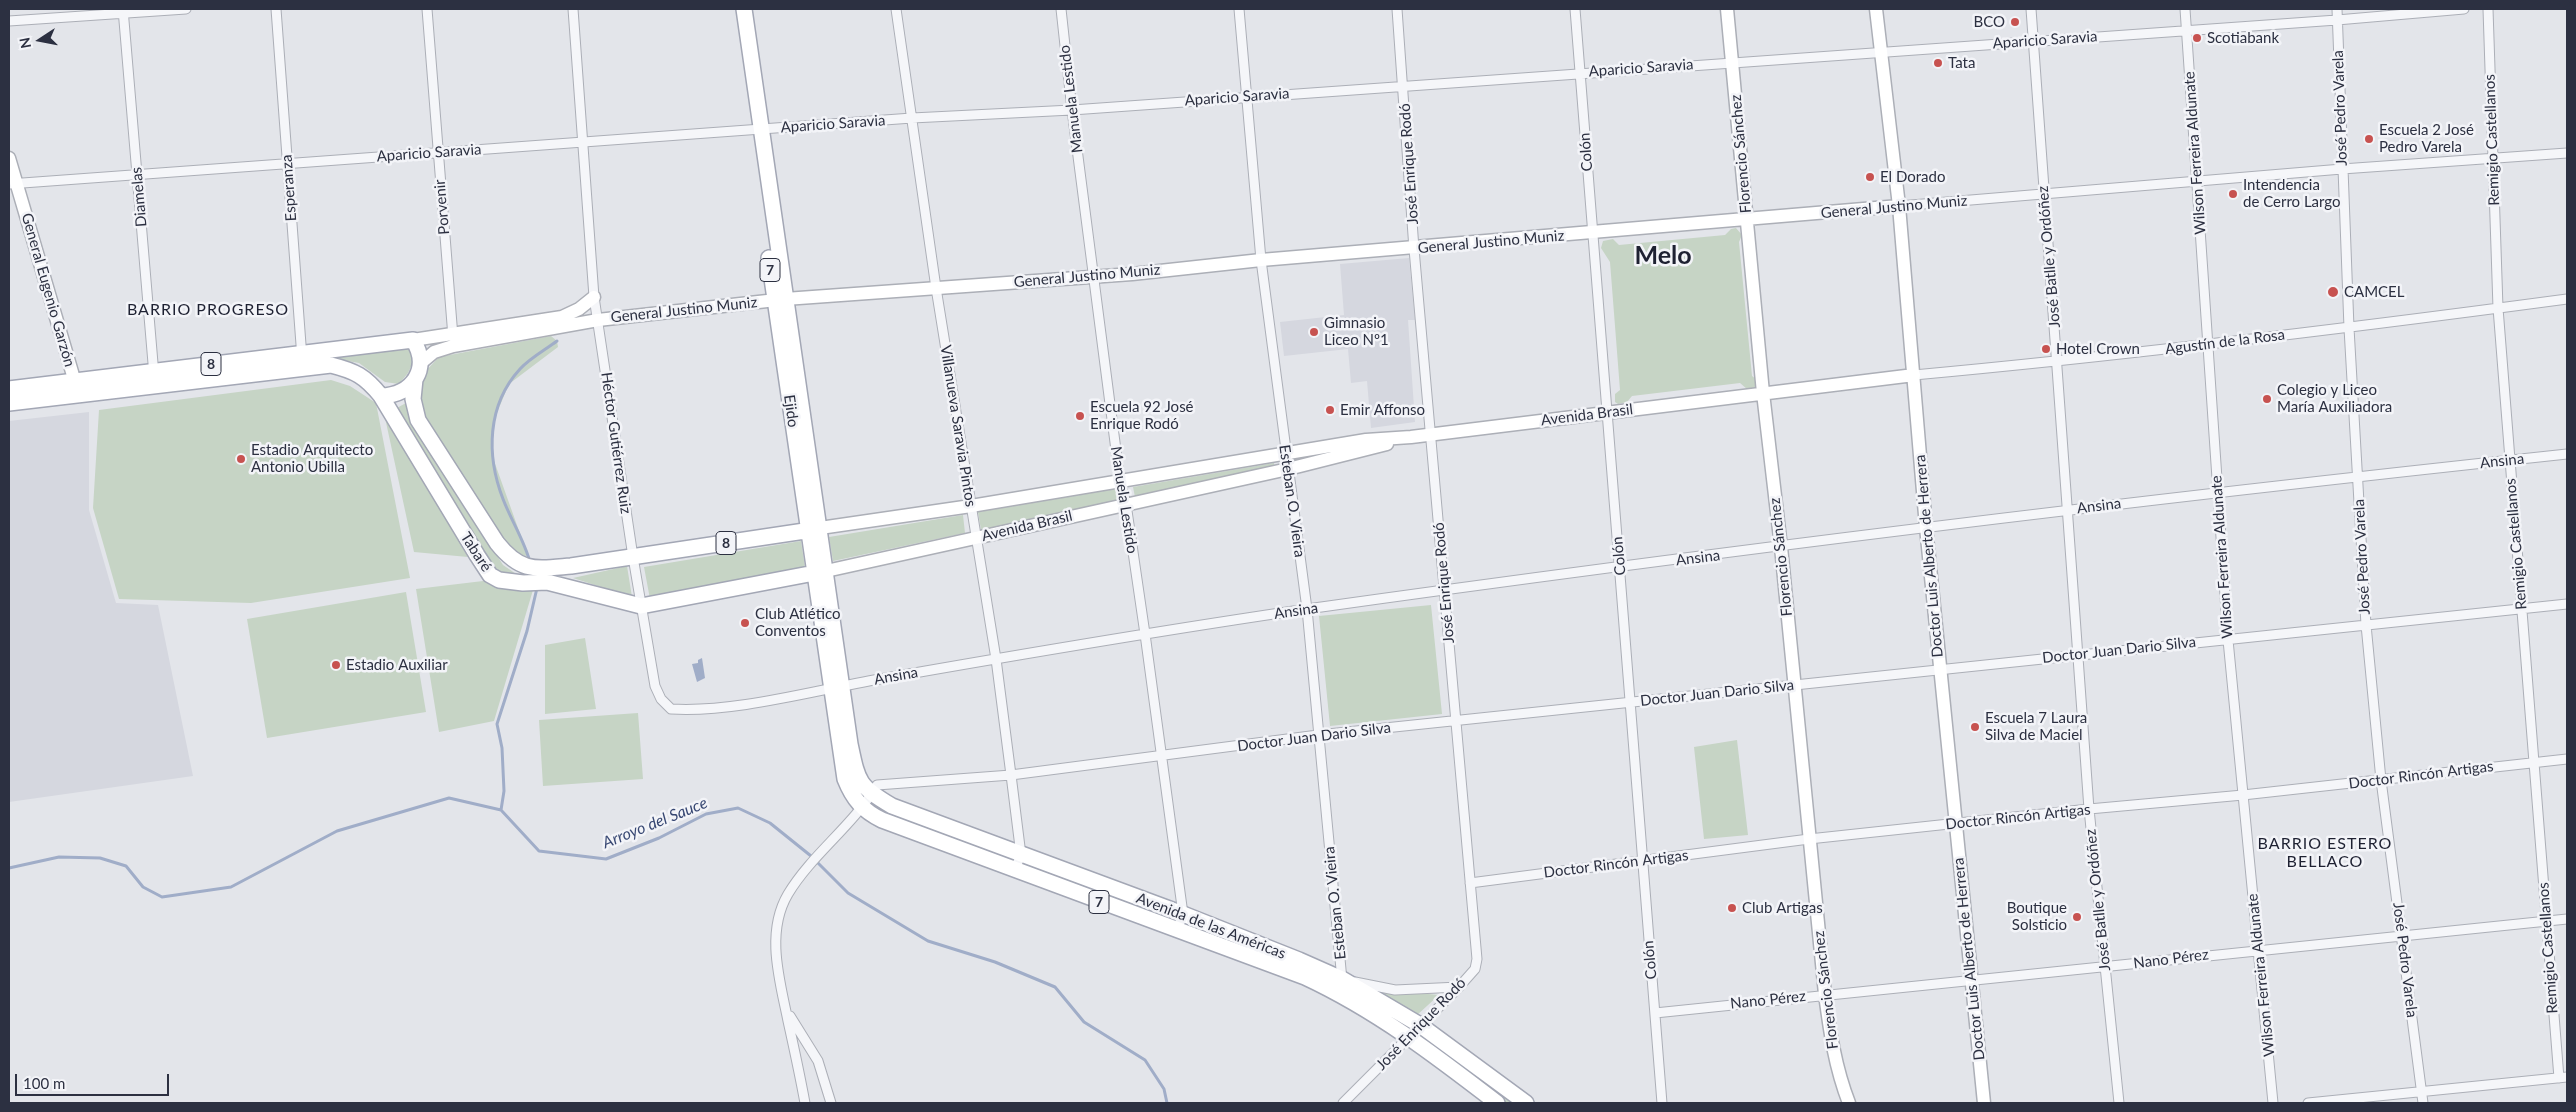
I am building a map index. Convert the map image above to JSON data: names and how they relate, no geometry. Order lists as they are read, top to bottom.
{
  "streets": {
    "main road": [
      "7",
      "8",
      "Ejido",
      "Avenida Brasil",
      "Tabaré",
      "Avenida de las Américas"
    ],
    "street": [
      "Aparicio Saravia",
      "Manuela Lestido",
      "José Pedro Varela",
      "Remigio Castellanos",
      "Colón",
      "Wilson Ferreira Aldunate",
      "Florencio Sánchez",
      "José Enrique Rodó",
      "Esperanza",
      "Diamelas",
      "Porvenir",
      "General Justino Muniz",
      "José Batlle y Ordóñez",
      "General Eugenio Garzón",
      "Agustín de la Rosa",
      "Villanueva Saravia Pintos",
      "Héctor Gutiérrez Ruiz",
      "Ansina",
      "Esteban O. Vieira",
      "Doctor Luis Alberto de Herrera",
      "Doctor Juan Dario Silva",
      "Doctor Rincón Artigas",
      "Nano Pérez"
    ]
  },
  "crossings": [
    ["Aparicio Saravia", "Manuela Lestido"],
    ["Aparicio Saravia", "José Pedro Varela"],
    ["Aparicio Saravia", "Colón"],
    ["Aparicio Saravia", "Wilson Ferreira Aldunate"],
    ["Aparicio Saravia", "Florencio Sánchez"],
    ["Aparicio Saravia", "José Enrique Rodó"],
    ["Aparicio Saravia", "Esperanza"],
    ["Aparicio Saravia", "Diamelas"],
    ["Aparicio Saravia", "Porvenir"],
    ["Aparicio Saravia", "José Batlle y Ordóñez"],
    ["Aparicio Saravia", "General Eugenio Garzón"],
    ["Aparicio Saravia", "Ejido"],
    ["Aparicio Saravia", "Villanueva Saravia Pintos"],
    ["Aparicio Saravia", "Héctor Gutiérrez Ruiz"],
    ["Aparicio Saravia", "Esteban O. Vieira"],
    ["Aparicio Saravia", "Doctor Luis Alberto de Herrera"],
    ["Manuela Lestido", "General Justino Muniz"],
    ["Manuela Lestido", "Avenida Brasil"],
    ["Manuela Lestido", "Ansina"],
    ["Manuela Lestido", "Doctor Juan Dario Silva"],
    ["Manuela Lestido", "Avenida de las Américas"],
    ["José Pedro Varela", "General Justino Muniz"],
    ["José Pedro Varela", "Agustín de la Rosa"],
    ["José Pedro Varela", "Ansina"],
    ["José Pedro Varela", "Doctor Juan Dario Silva"],
    ["José Pedro Varela", "Doctor Rincón Artigas"],
    ["José Pedro Varela", "Nano Pérez"],
    ["Remigio Castellanos", "General Justino Muniz"],
    ["Remigio Castellanos", "Agustín de la Rosa"],
    ["Remigio Castellanos", "Ansina"],
    ["Remigio Castellanos", "Doctor Juan Dario Silva"],
    ["Remigio Castellanos", "Doctor Rincón Artigas"],
    ["Remigio Castellanos", "Nano Pérez"],
    ["Colón", "General Justino Muniz"],
    ["Colón", "Avenida Brasil"],
    ["Colón", "Ansina"],
    ["Colón", "Doctor Juan Dario Silva"],
    ["Colón", "Doctor Rincón Artigas"],
    ["Colón", "Nano Pérez"],
    ["Wilson Ferreira Aldunate", "General Justino Muniz"],
    ["Wilson Ferreira Aldunate", "Agustín de la Rosa"],
    ["Wilson Ferreira Aldunate", "Ansina"],
    ["Wilson Ferreira Aldunate", "Doctor Juan Dario Silva"],
    ["Wilson Ferreira Aldunate", "Doctor Rincón Artigas"],
    ["Wilson Ferreira Aldunate", "Nano Pérez"],
    ["Florencio Sánchez", "General Justino Muniz"],
    ["Florencio Sánchez", "Agustín de la Rosa"],
    ["Florencio Sánchez", "Avenida Brasil"],
    ["Florencio Sánchez", "Ansina"],
    ["Florencio Sánchez", "Doctor Juan Dario Silva"],
    ["Florencio Sánchez", "Doctor Rincón Artigas"],
    ["Florencio Sánchez", "Nano Pérez"],
    ["José Enrique Rodó", "General Justino Muniz"],
    ["José Enrique Rodó", "Avenida Brasil"],
    ["José Enrique Rodó", "Ansina"],
    ["José Enrique Rodó", "Doctor Juan Dario Silva"],
    ["José Enrique Rodó", "Doctor Rincón Artigas"],
    ["José Enrique Rodó", "Avenida de las Américas"],
    ["Esperanza", "8"],
    ["Diamelas", "8"],
    ["Porvenir", "General Justino Muniz"],
    ["General Justino Muniz", "José Batlle y Ordóñez"],
    ["General Justino Muniz", "8"],
    ["General Justino Muniz", "Ejido"],
    ["General Justino Muniz", "Villanueva Saravia Pintos"],
    ["General Justino Muniz", "Héctor Gutiérrez Ruiz"],
    ["General Justino Muniz", "Esteban O. Vieira"],
    ["General Justino Muniz", "Doctor Luis Alberto de Herrera"],
    ["José Batlle y Ordóñez", "Agustín de la Rosa"],
    ["José Batlle y Ordóñez", "Ansina"],
    ["José Batlle y Ordóñez", "Doctor Juan Dario Silva"],
    ["José Batlle y Ordóñez", "Doctor Rincón Artigas"],
    ["José Batlle y Ordóñez", "Nano Pérez"],
    ["General Eugenio Garzón", "8"],
    ["Agustín de la Rosa", "Avenida Brasil"],
    ["Agustín de la Rosa", "Doctor Luis Alberto de Herrera"],
    ["8", "Tabaré"],
    ["Ejido", "Avenida Brasil"],
    ["Ejido", "Héctor Gutiérrez Ruiz"],
    ["Ejido", "Ansina"],
    ["Ejido", "Doctor Juan Dario Silva"],
    ["Ejido", "Avenida de las Américas"],
    ["Avenida Brasil", "Villanueva Saravia Pintos"],
    ["Avenida Brasil", "Héctor Gutiérrez Ruiz"],
    ["Avenida Brasil", "Esteban O. Vieira"],
    ["Avenida Brasil", "Tabaré"],
    ["Villanueva Saravia Pintos", "Ansina"],
    ["Villanueva Saravia Pintos", "Doctor Juan Dario Silva"],
    ["Villanueva Saravia Pintos", "Avenida de las Américas"],
    ["Héctor Gutiérrez Ruiz", "Ansina"],
    ["Héctor Gutiérrez Ruiz", "Tabaré"],
    ["Ansina", "Esteban O. Vieira"],
    ["Ansina", "Doctor Luis Alberto de Herrera"],
    ["Esteban O. Vieira", "Doctor Juan Dario Silva"],
    ["Esteban O. Vieira", "Avenida de las Américas"],
    ["Doctor Luis Alberto de Herrera", "Doctor Juan Dario Silva"],
    ["Doctor Luis Alberto de Herrera", "Doctor Rincón Artigas"],
    ["Doctor Luis Alberto de Herrera", "Nano Pérez"],
    ["Doctor Juan Dario Silva", "Avenida de las Américas"]
  ],
  "districts": ["Melo", "BARRIO PROGRESO", "BARRIO ESTERO BELLACO"],
  "water": ["Arroyo del Sauce"],
  "places": [
    "BCO",
    "Scotiabank",
    "Tata",
    "Escuela 2 José Pedro Varela",
    "El Dorado",
    "Intendencia de Cerro Largo",
    "CAMCEL",
    "Gimnasio Liceo Nº1",
    "Hotel Crown",
    "Colegio y Liceo María Auxiliadora",
    "Emir Affonso",
    "Escuela 92 José Enrique Rodó",
    "Estadio Arquitecto Antonio Ubilla",
    "Club Atlético Conventos",
    "Estadio Auxiliar",
    "Escuela 7 Laura Silva de Maciel",
    "Club Artigas",
    "Boutique Solsticio"
  ],
  "scale_bar": "100 m",
  "north": "left"
}
